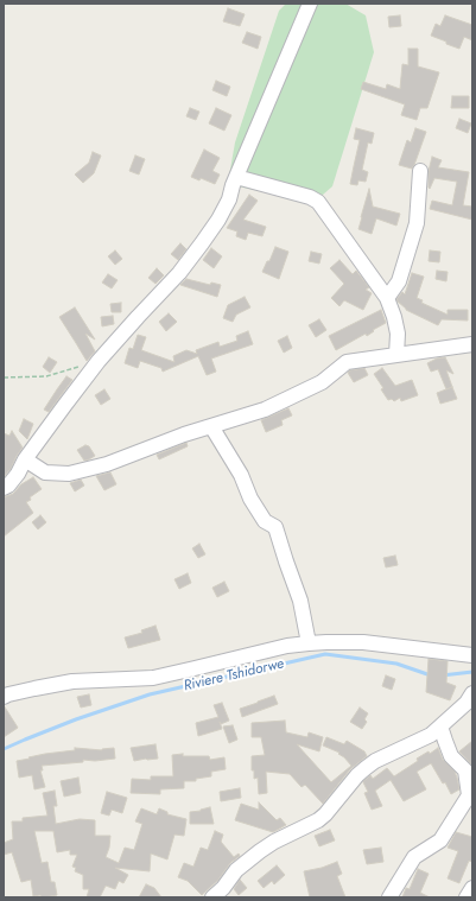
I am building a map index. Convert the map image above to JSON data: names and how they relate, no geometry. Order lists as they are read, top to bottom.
{
  "water": ["Riviere Tshidorwe"]
}
